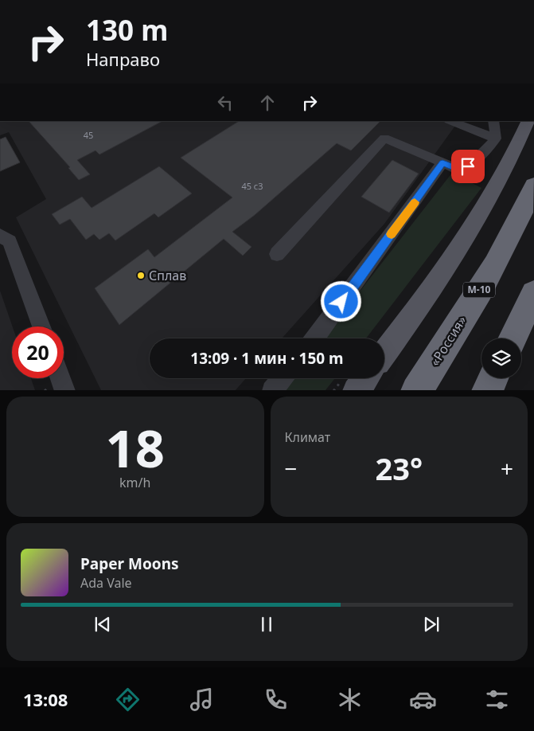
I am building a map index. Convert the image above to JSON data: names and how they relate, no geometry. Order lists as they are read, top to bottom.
{
  "streets": {
    "highway": ["М-10", "«Россия»"]
  },
  "places": ["Сплав"],
  "house_numbers": ["45", "45 с3"],
  "page": {
    "turn": ["130 m", "Направо"],
    "limit": "20",
    "trip": "13:09 · 1 мин · 150 m",
    "tile": [
      ["18", "km/h"],
      "Климат"
    ],
    "heat": ["−", "23°", "+"],
    "song": ["Paper Moons", "Ada Vale"],
    "tabs": "13:08"
  }
}
